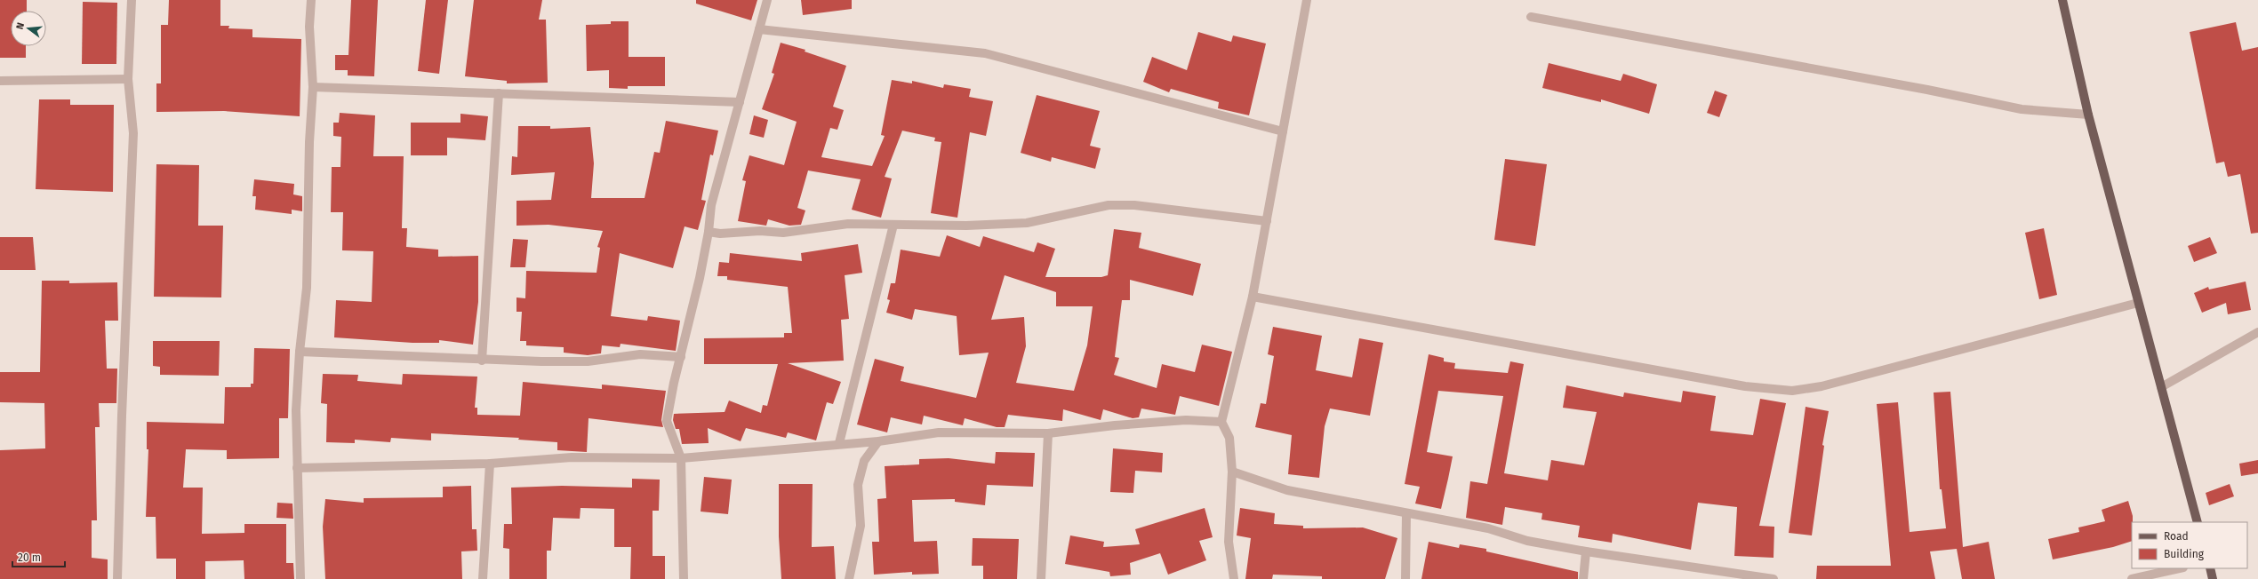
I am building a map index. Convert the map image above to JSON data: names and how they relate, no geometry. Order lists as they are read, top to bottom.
{
  "legend": ["Road", "Building"],
  "scale_bar": "20 m",
  "north": "left"
}
